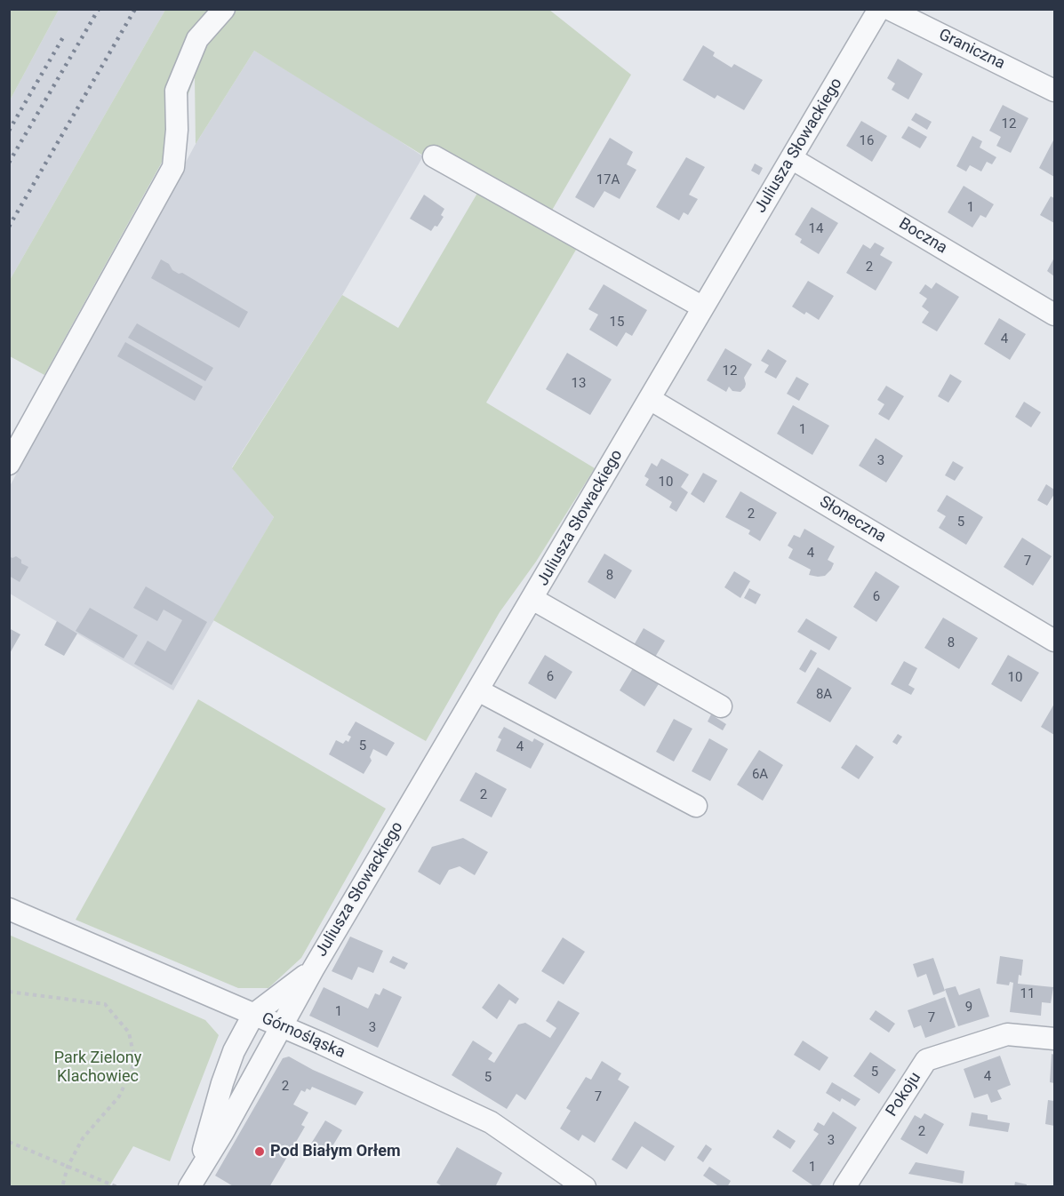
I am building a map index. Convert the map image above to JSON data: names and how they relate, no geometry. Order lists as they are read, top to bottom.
{
  "streets": {
    "street": [
      "Graniczna",
      "Juliusza Słowackiego",
      "Boczna",
      "Słoneczna",
      "Górnośląska",
      "Pokoju"
    ]
  },
  "crossings": [
    ["Juliusza Słowackiego", "Boczna"],
    ["Juliusza Słowackiego", "Słoneczna"],
    ["Juliusza Słowackiego", "Górnośląska"]
  ],
  "parks": ["Park Zielony Klachowiec"],
  "places": ["Pod Białym Orłem"],
  "house_numbers": [
    "12",
    "16",
    "17A",
    "1",
    "14",
    "2",
    "15",
    "4",
    "12",
    "13",
    "1",
    "3",
    "10",
    "2",
    "5",
    "4",
    "7",
    "8",
    "6",
    "8",
    "6",
    "10",
    "8A",
    "5",
    "4",
    "6A",
    "2",
    "11",
    "9",
    "1",
    "7",
    "3",
    "5",
    "4",
    "5",
    "2",
    "7",
    "2",
    "3",
    "1"
  ]
}
